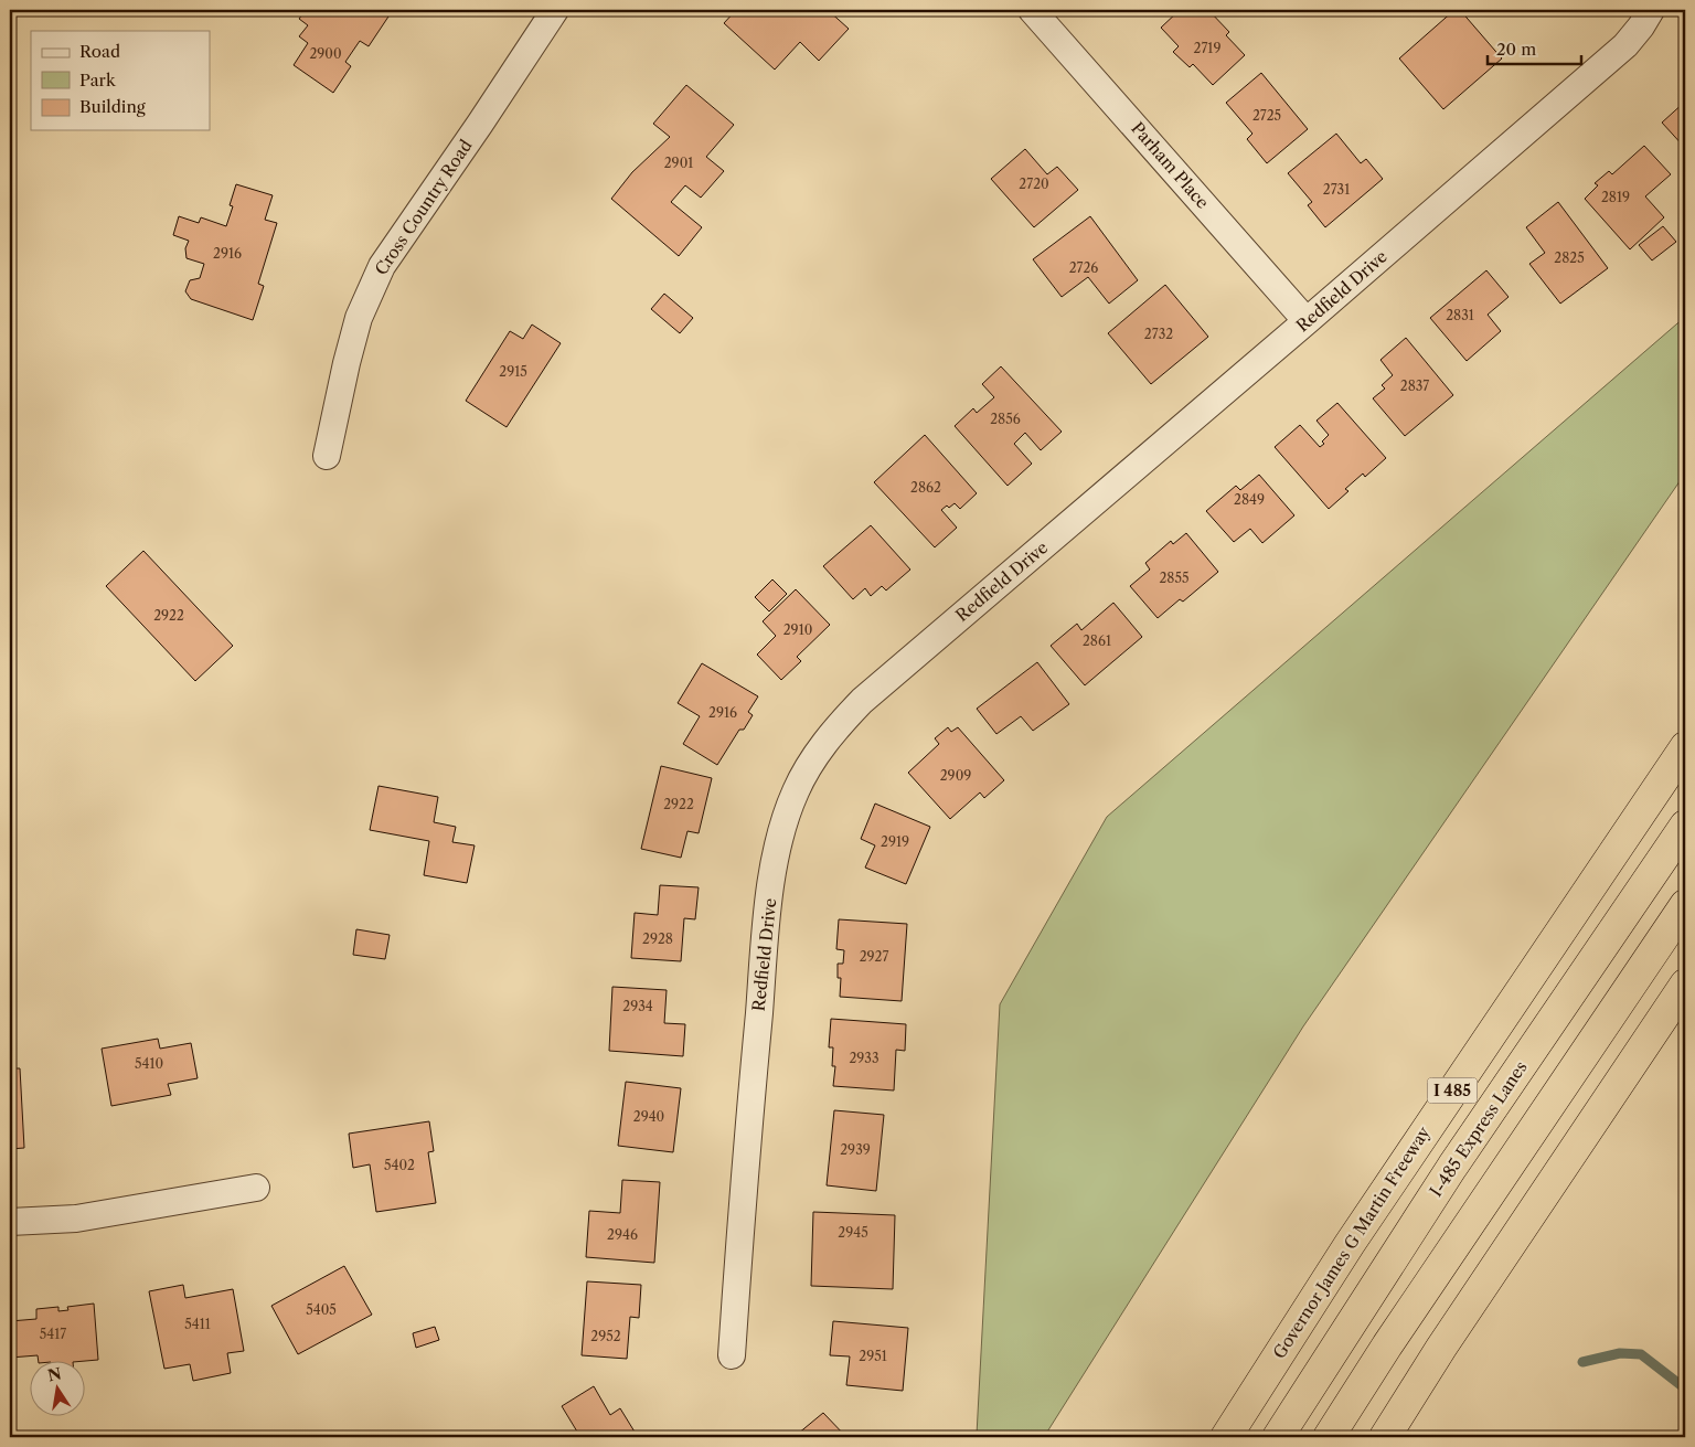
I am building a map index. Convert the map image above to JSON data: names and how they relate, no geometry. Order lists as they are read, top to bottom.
{
  "streets": {
    "highway": ["I 485", "I-485 Express Lanes", "Governor James G Martin Freeway"],
    "street": ["Parham Place", "Cross Country Road", "Redfield Drive"]
  },
  "crossings": [
    ["Parham Place", "Redfield Drive"]
  ],
  "house_numbers": [
    "2719",
    "2900",
    "2725",
    "2901",
    "2720",
    "2731",
    "2819",
    "2916",
    "2825",
    "2726",
    "2831",
    "2732",
    "2915",
    "2837",
    "2856",
    "2862",
    "2849",
    "2855",
    "2922",
    "2910",
    "2861",
    "2916",
    "2909",
    "2922",
    "2919",
    "2928",
    "2927",
    "2934",
    "2933",
    "5410",
    "2940",
    "2939",
    "5402",
    "2945",
    "2946",
    "5405",
    "5411",
    "5417",
    "2952",
    "2951"
  ],
  "legend": ["Road", "Park", "Building"],
  "scale_bar": "20 m",
  "north": "top"
}
